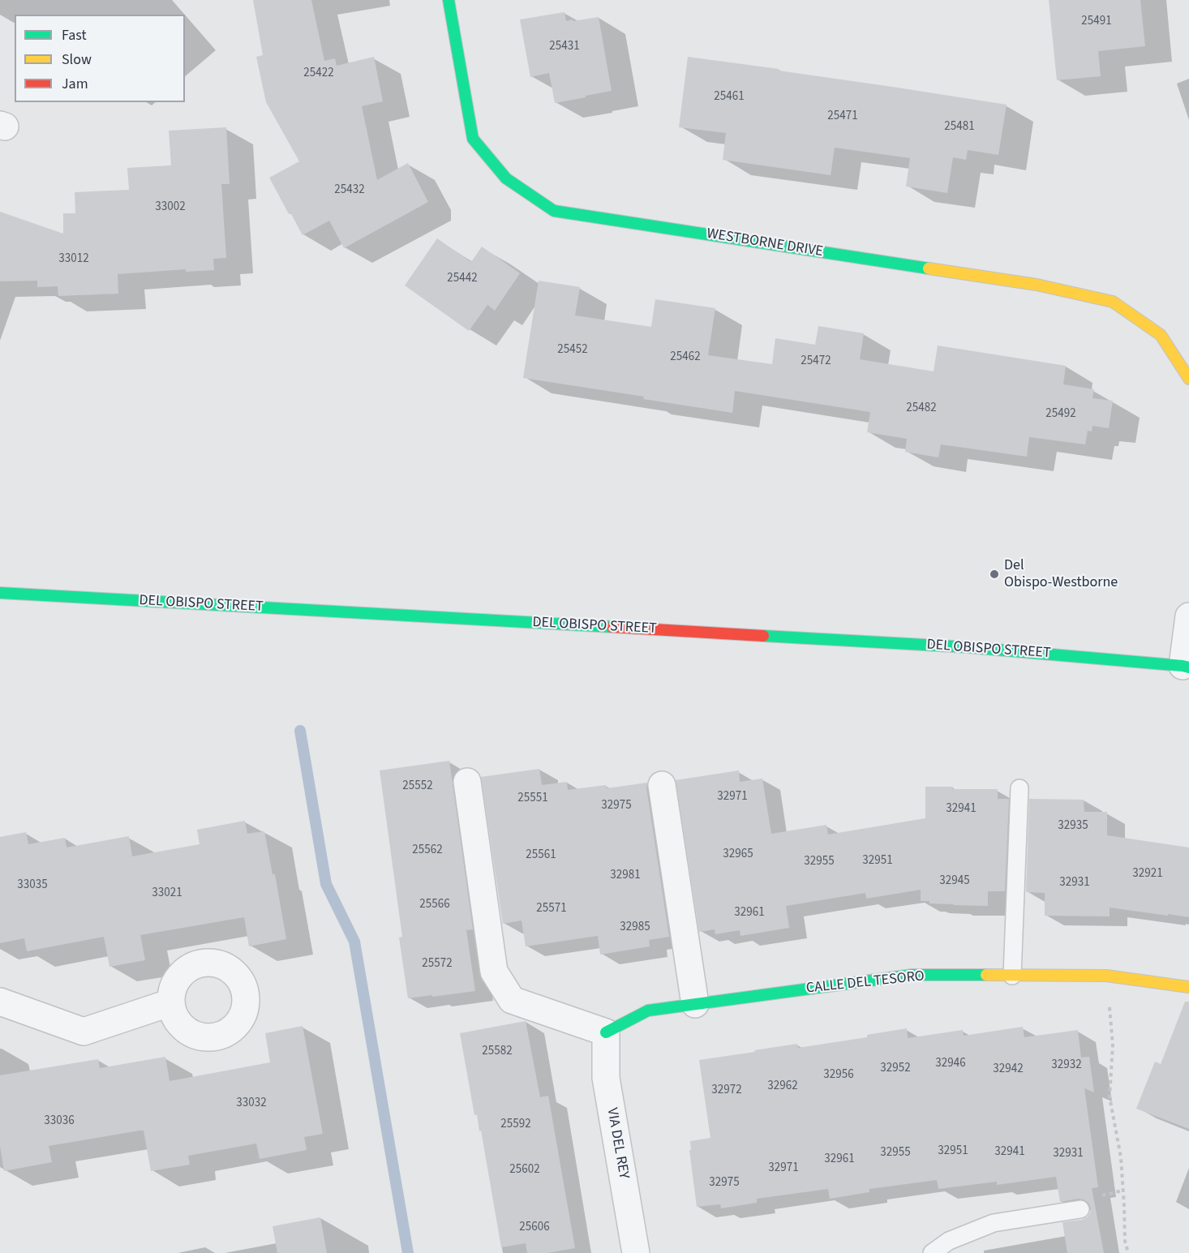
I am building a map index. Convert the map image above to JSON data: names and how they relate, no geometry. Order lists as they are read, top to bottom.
{
  "streets": {
    "street": [
      "WESTBORNE DRIVE",
      "DEL OBISPO STREET",
      "CALLE DEL TESORO",
      "VIA DEL REY"
    ]
  },
  "crossings": [
    ["CALLE DEL TESORO", "VIA DEL REY"]
  ],
  "places": ["Del Obispo-Westborne"],
  "house_numbers": [
    "25491",
    "25431",
    "25422",
    "25461",
    "25471",
    "25481",
    "25432",
    "33002",
    "33012",
    "25442",
    "25452",
    "25462",
    "25472",
    "25482",
    "25492",
    "25552",
    "32971",
    "25551",
    "32975",
    "32941",
    "32935",
    "25562",
    "32965",
    "25561",
    "32951",
    "32955",
    "32921",
    "32981",
    "32945",
    "32931",
    "33035",
    "33021",
    "25566",
    "25571",
    "32961",
    "32985",
    "25572",
    "25582",
    "32946",
    "32932",
    "32952",
    "32942",
    "32956",
    "32962",
    "32972",
    "33032",
    "33036",
    "25592",
    "32951",
    "32941",
    "32955",
    "32931",
    "32961",
    "32971",
    "25602",
    "32975",
    "25606"
  ],
  "legend": ["Fast", "Slow", "Jam"]
}
